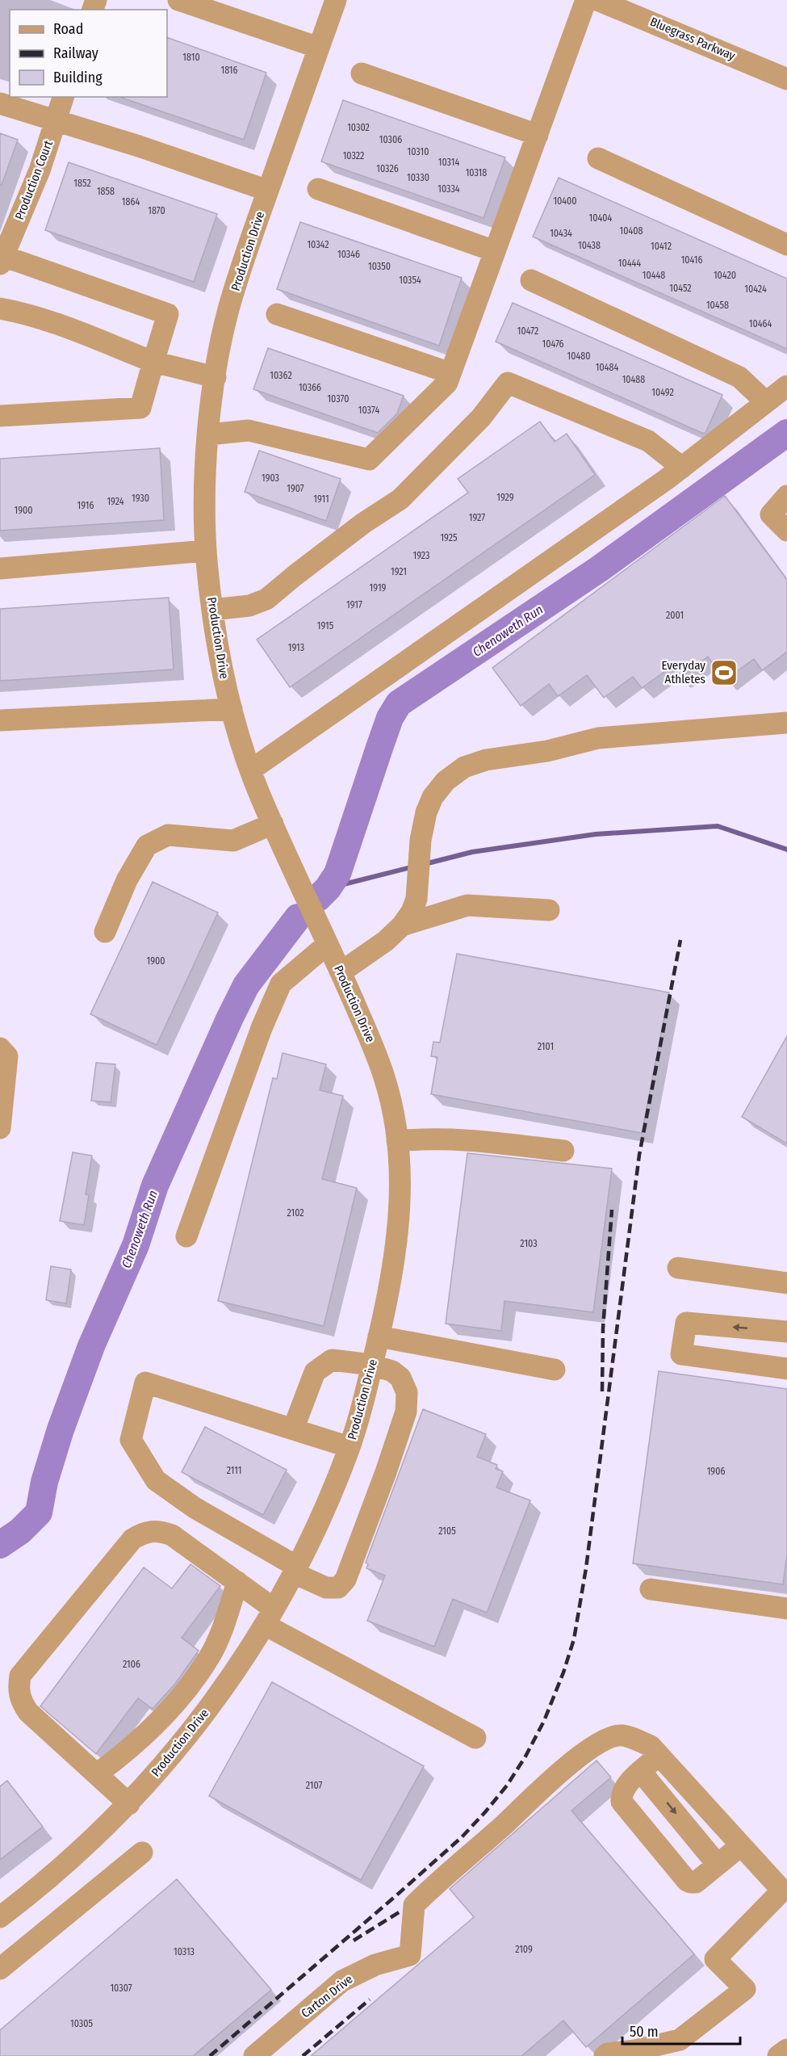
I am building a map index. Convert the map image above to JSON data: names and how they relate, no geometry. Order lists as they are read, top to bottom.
{
  "streets": {
    "street": [
      "Bluegrass Parkway",
      "Production Court",
      "Production Drive",
      "Carton Drive"
    ]
  },
  "water": ["Chenoweth Run"],
  "places": {
    "sports": ["Everyday Athletes"]
  },
  "house_numbers": [
    "1810",
    "1816",
    "10302",
    "10306",
    "10310",
    "10322",
    "10314",
    "10326",
    "10318",
    "10330",
    "1852",
    "10334",
    "1858",
    "10400",
    "1864",
    "1870",
    "10404",
    "10408",
    "10434",
    "10342",
    "10438",
    "10412",
    "10346",
    "10416",
    "10444",
    "10350",
    "10448",
    "10420",
    "10354",
    "10452",
    "10424",
    "10458",
    "10464",
    "10472",
    "10476",
    "10480",
    "10484",
    "10362",
    "10488",
    "10366",
    "10492",
    "10370",
    "10374",
    "1903",
    "1907",
    "1929",
    "1930",
    "1911",
    "1924",
    "1916",
    "1900",
    "1927",
    "1925",
    "1923",
    "1921",
    "1919",
    "1917",
    "2001",
    "1915",
    "1913",
    "1900",
    "2101",
    "2102",
    "2103",
    "2111",
    "1906",
    "2105",
    "2106",
    "2107",
    "2109",
    "10313",
    "10307",
    "10305"
  ],
  "legend": ["Road", "Railway", "Building"],
  "scale_bar": "50 m"
}
